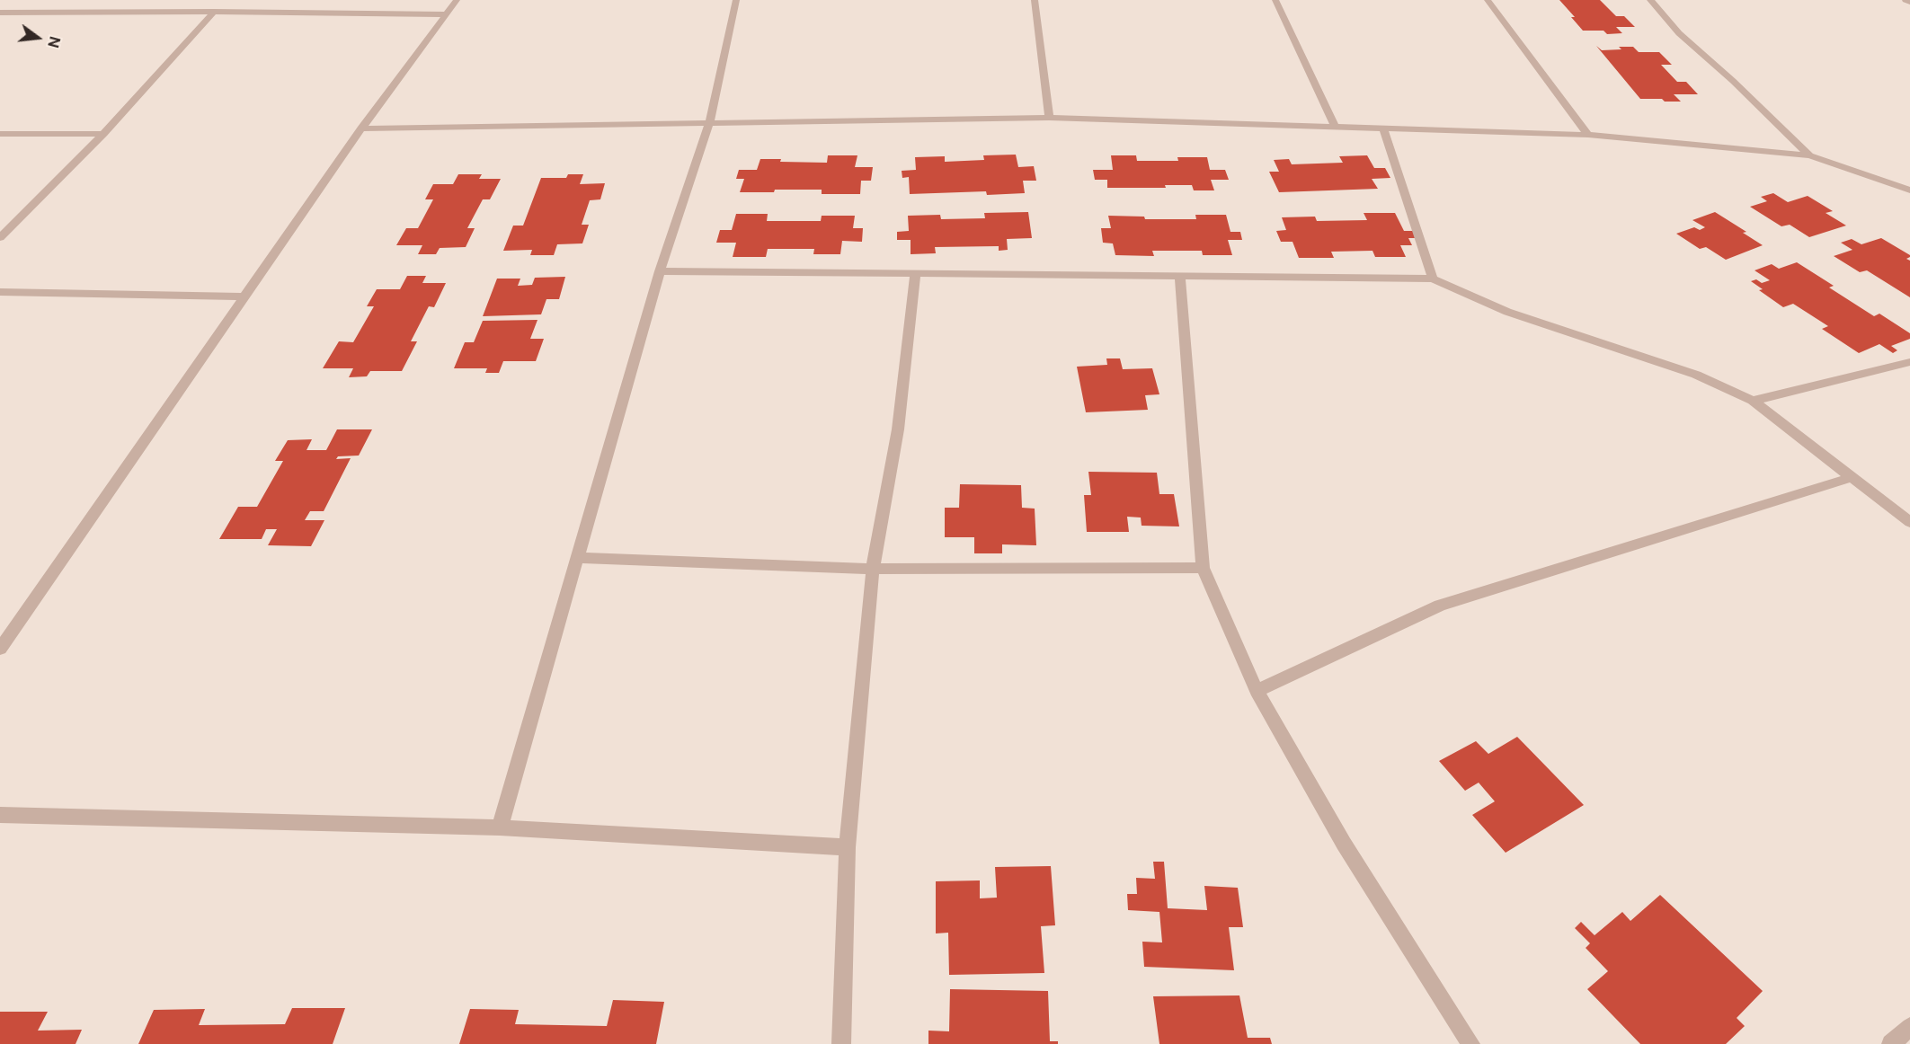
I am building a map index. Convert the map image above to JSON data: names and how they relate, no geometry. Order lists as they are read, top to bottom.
{
  "north": "right"
}
